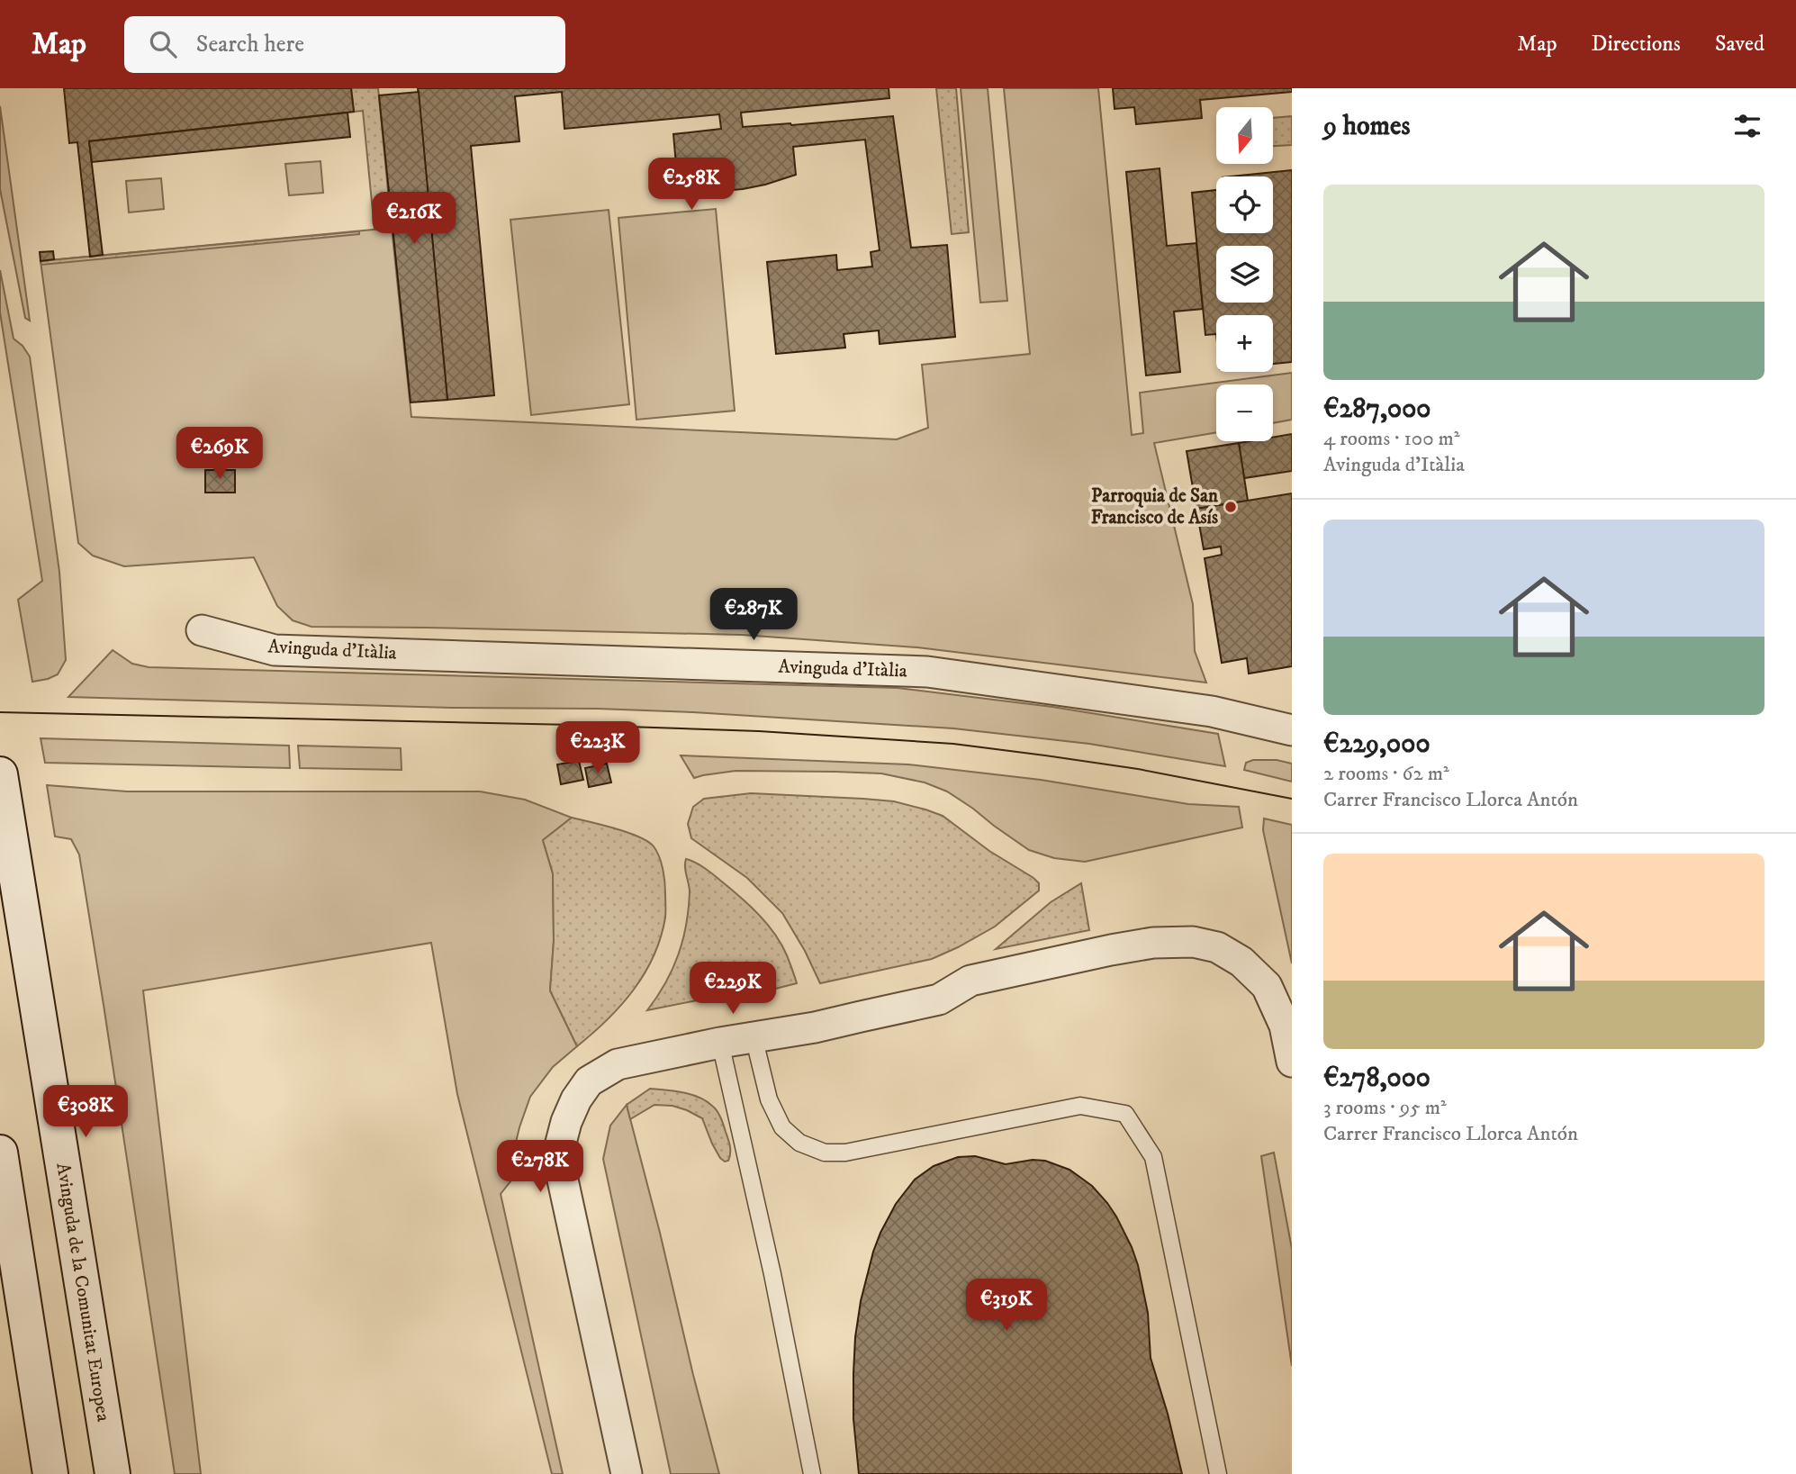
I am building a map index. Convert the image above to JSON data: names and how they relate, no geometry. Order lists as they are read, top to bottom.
{
  "streets": {
    "main road": ["Avinguda de la Comunitat Europea"],
    "street": ["Avinguda d'Itàlia"]
  },
  "places": ["Parroquia de San Francisco de Asís"],
  "north": "bottom",
  "page": {
    "header": "Map",
    "search": "Search here",
    "nav": ["Map", "Directions", "Saved"],
    "heading": "9 homes",
    "map_buttons": ["+", "−"],
    "price": [
      "€258K",
      "€216K",
      "€269K",
      "€287K",
      "€223K",
      "€229K",
      "€308K",
      "€278K",
      "€319K"
    ],
    "list": [
      {
        "name": "€287,000",
        "note": "4 rooms · 100 m² · Avinguda d'Itàlia"
      },
      {
        "name": "€229,000",
        "note": "2 rooms · 62 m² · Carrer Francisco Llorca Antón"
      },
      {
        "name": "€278,000",
        "note": "3 rooms · 95 m² · Carrer Francisco Llorca Antón"
      }
    ]
  }
}
